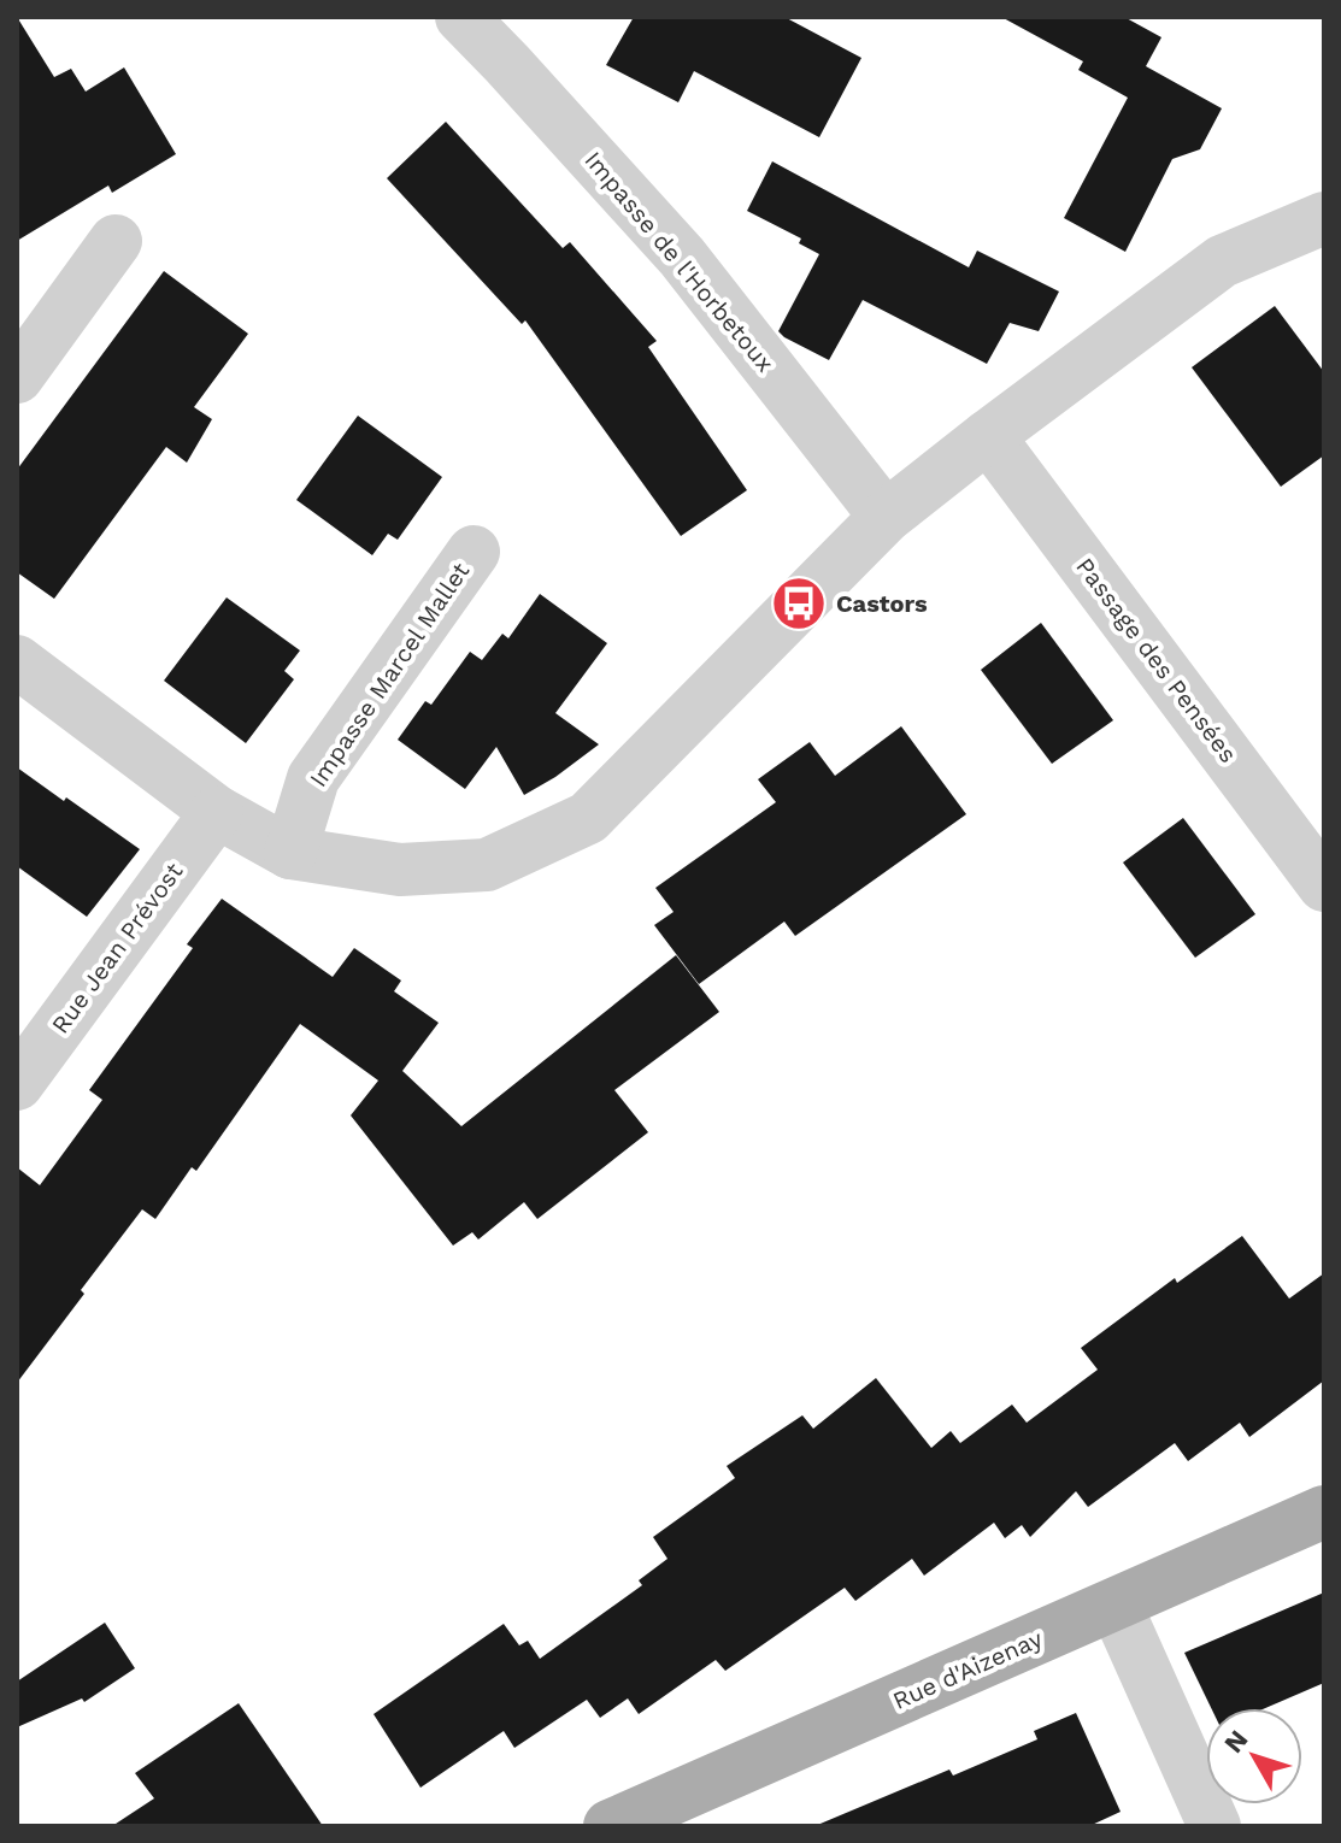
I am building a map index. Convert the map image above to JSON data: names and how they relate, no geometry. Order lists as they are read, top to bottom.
{
  "streets": {
    "main road": ["Rue d'Aizenay"],
    "street": [
      "Impasse de l'Horbetoux",
      "Passage des Pensées",
      "Impasse Marcel Mallet",
      "Rue Jean Prévost"
    ]
  },
  "places": {
    "bus stop": ["Castors"]
  },
  "north": "top left"
}
